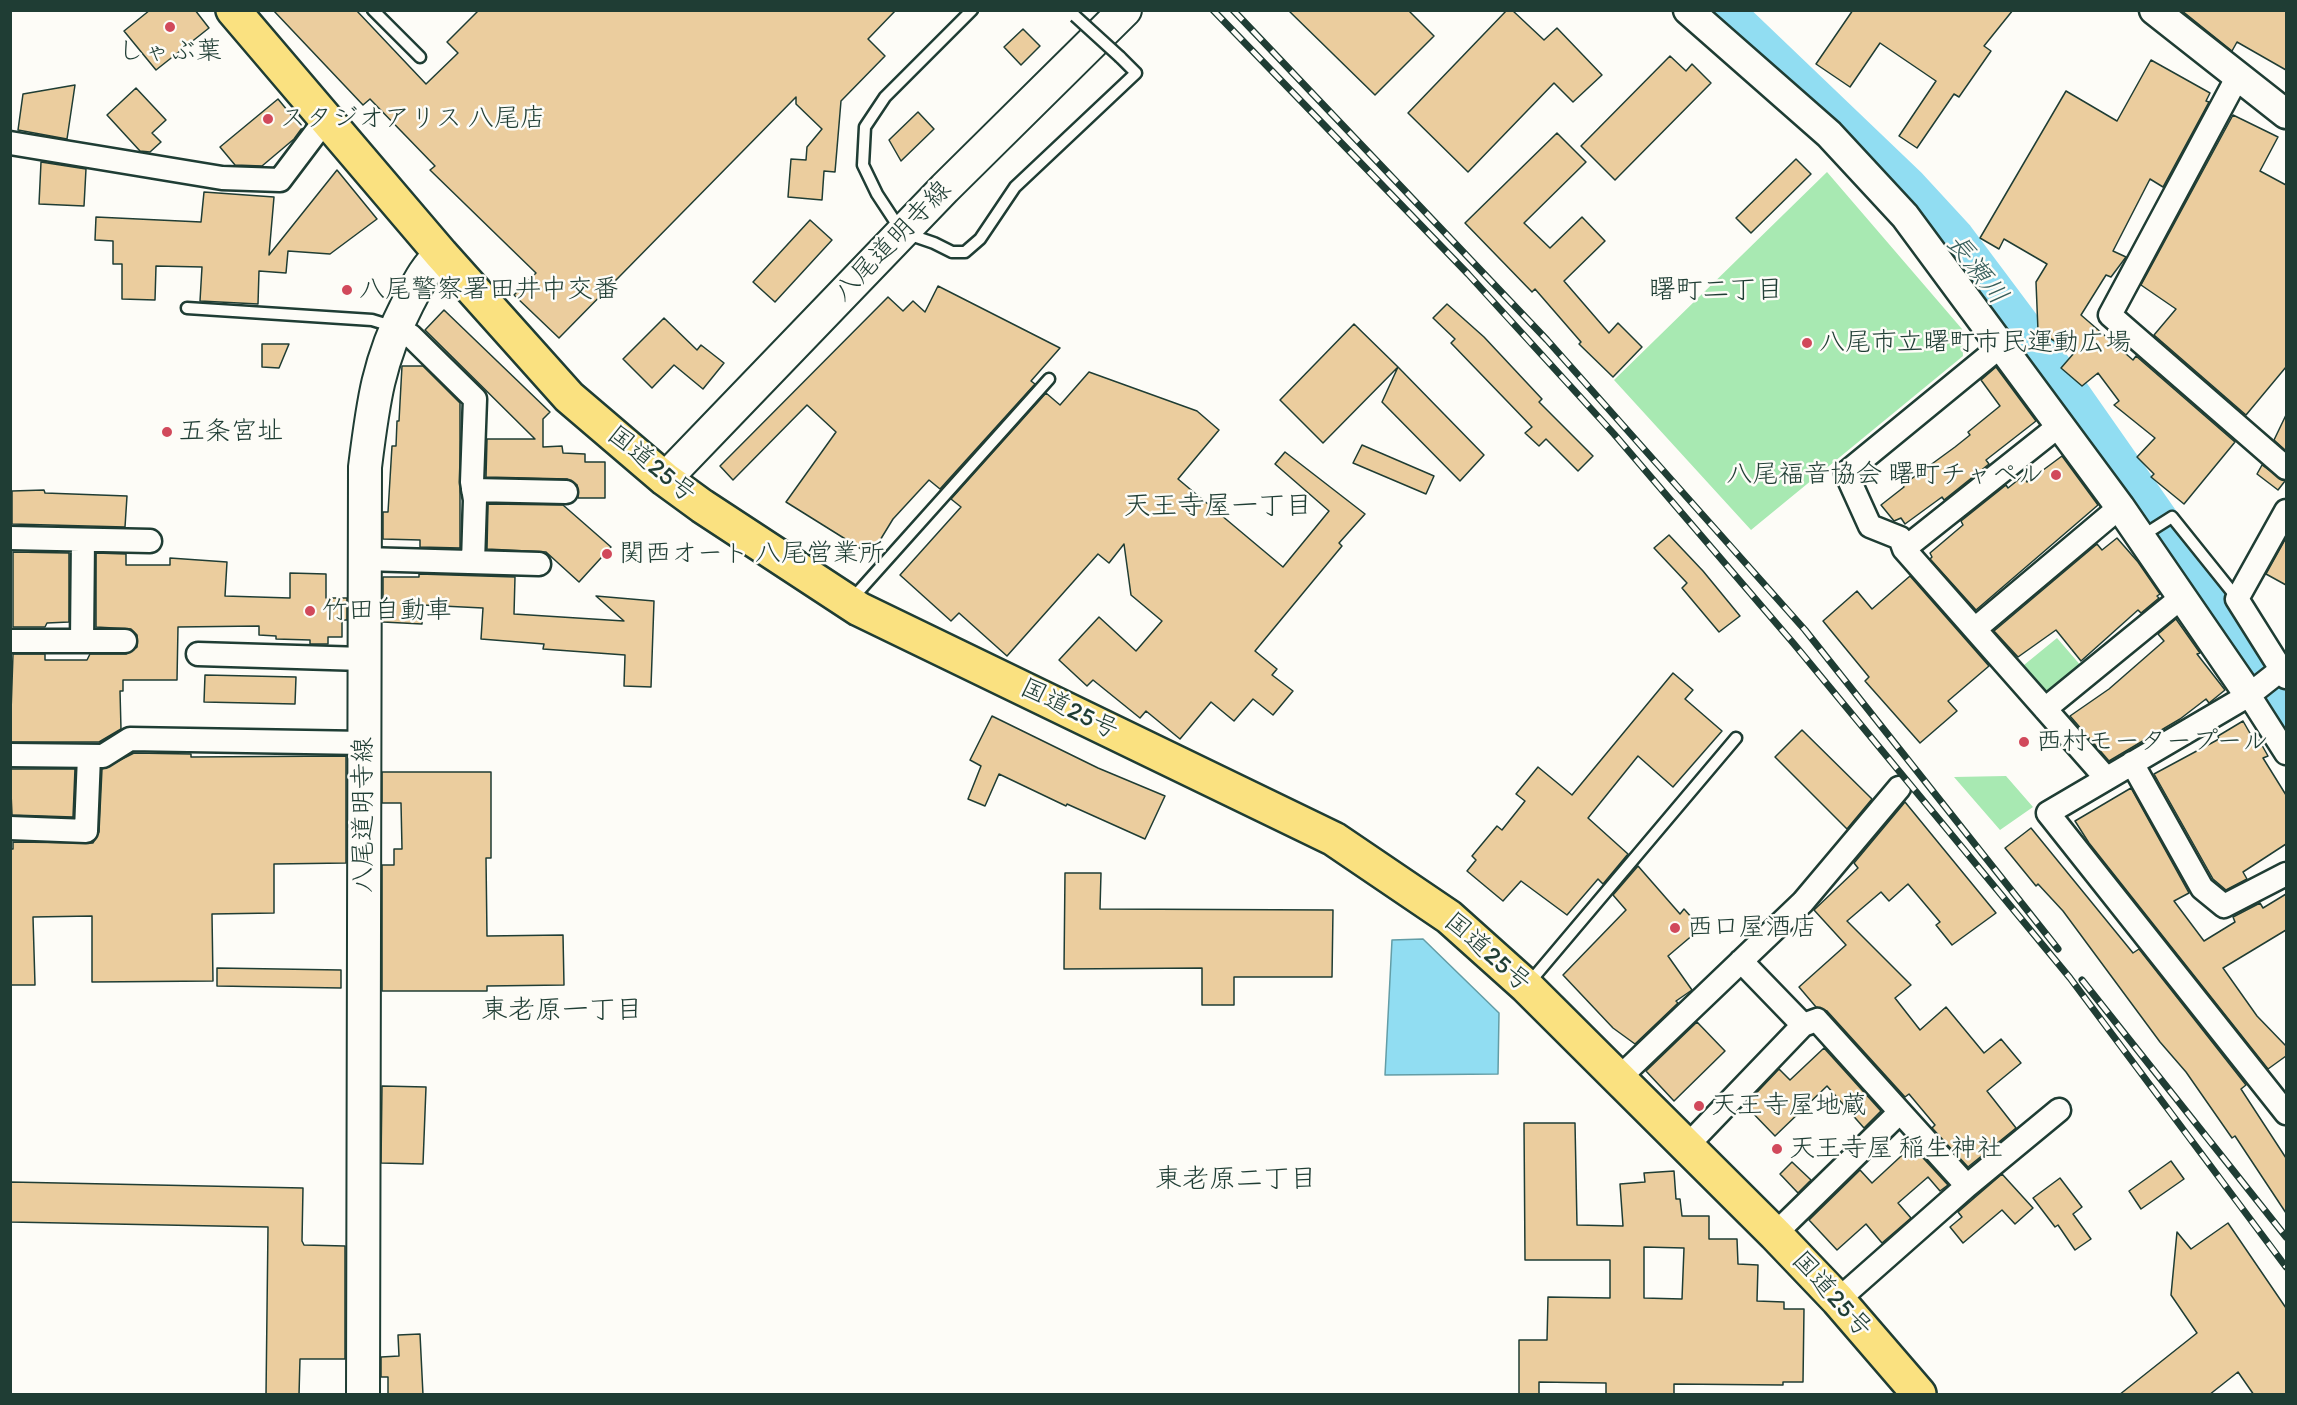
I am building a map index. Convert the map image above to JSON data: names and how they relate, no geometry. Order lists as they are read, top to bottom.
{
  "streets": {
    "highway": ["国道25号"],
    "main road": ["八尾道明寺線"]
  },
  "crossings": [
    ["八尾道明寺線", "国道25号"]
  ],
  "districts": [
    "曙町二丁目",
    "天王寺屋一丁目",
    "東老原一丁目",
    "東老原二丁目"
  ],
  "water": ["長瀬川"],
  "places": [
    "しゃぶ葉",
    "スタジオアリス 八尾店",
    "八尾警察署田井中交番",
    "八尾市立曙町市民運動広場",
    "五条宮址",
    "八尾福音協会 曙町チャペル",
    "関西オート 八尾営業所",
    "竹田自動車",
    "西村モータープール",
    "西口屋酒店",
    "天王寺屋地蔵",
    "天王寺屋 稲生神社"
  ]
}
